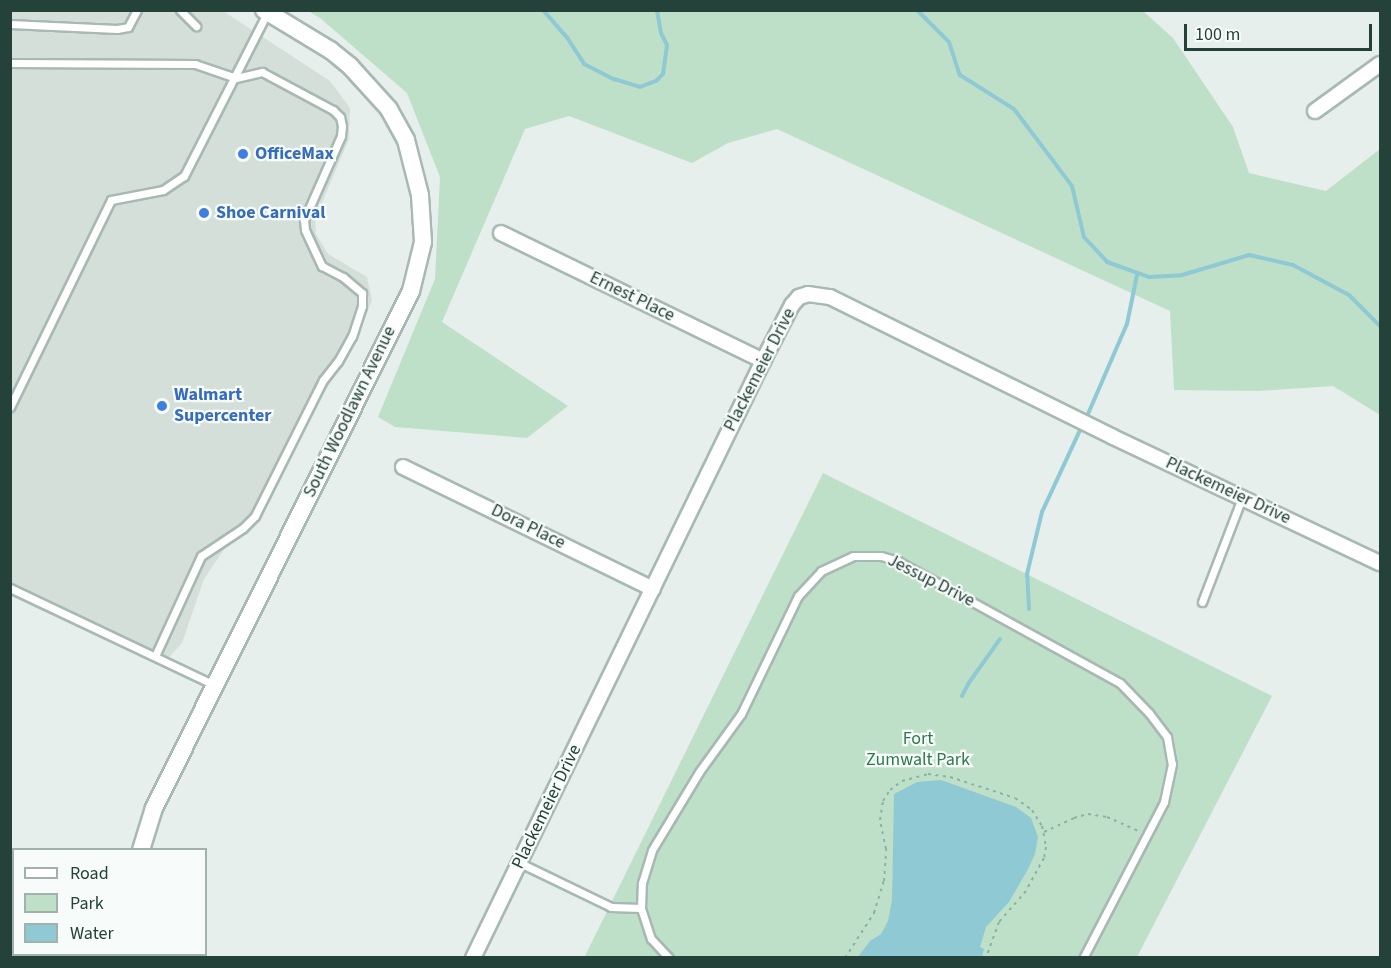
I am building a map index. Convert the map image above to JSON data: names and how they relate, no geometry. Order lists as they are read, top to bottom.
{
  "streets": {
    "street": [
      "Ernest Place",
      "Plackemeier Drive",
      "South Woodlawn Avenue",
      "Dora Place"
    ],
    "lane": ["Jessup Drive"]
  },
  "crossings": [
    ["Ernest Place", "Plackemeier Drive"],
    ["Plackemeier Drive", "Dora Place"]
  ],
  "parks": ["Fort Zumwalt Park"],
  "places": ["OfficeMax", "Shoe Carnival", "Walmart Supercenter"],
  "legend": ["Road", "Park", "Water"],
  "scale_bar": "100 m"
}
